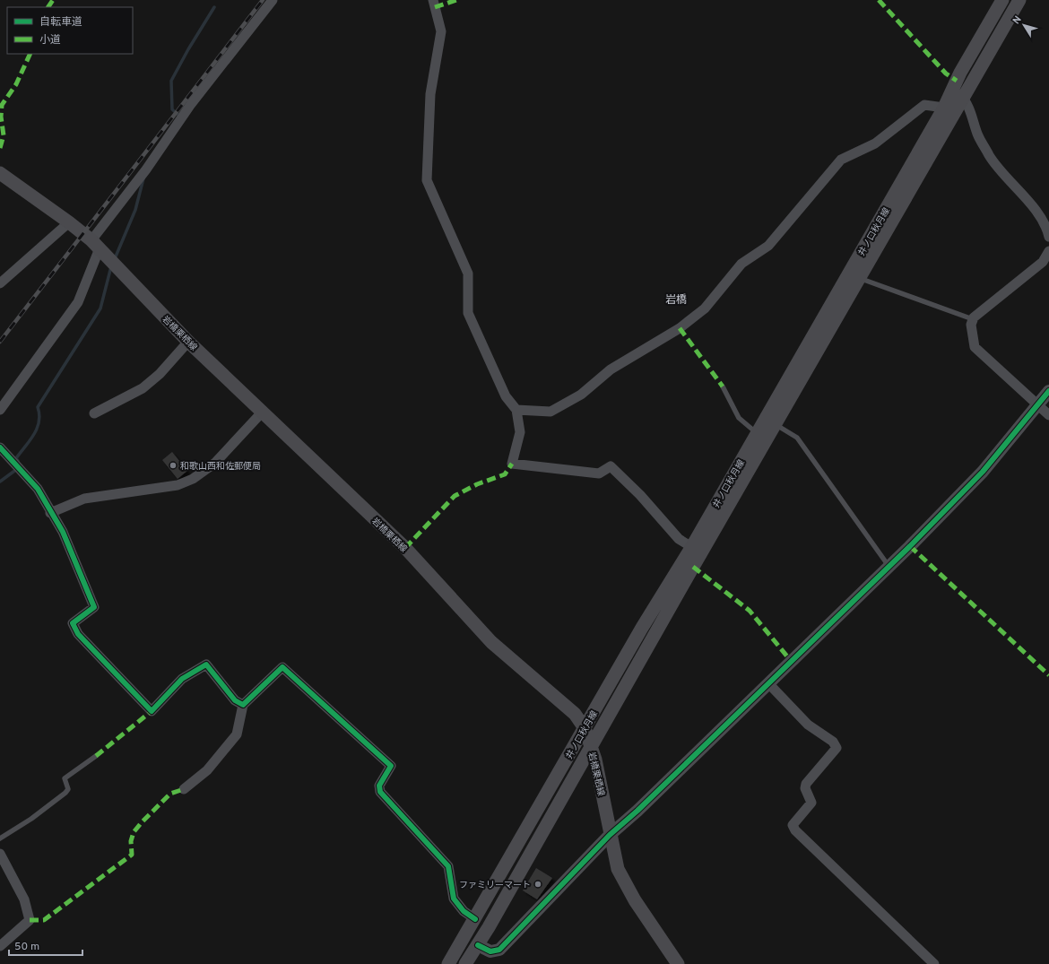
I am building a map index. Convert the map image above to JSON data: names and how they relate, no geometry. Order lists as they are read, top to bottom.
{
  "streets": {
    "main road": ["井ノ口秋月線", "岩橋栗栖線"]
  },
  "crossings": [
    ["井ノ口秋月線", "岩橋栗栖線"]
  ],
  "districts": ["岩橋"],
  "places": ["和歌山西和佐郵便局", "ファミリーマート"],
  "legend": ["自転車道", "小道"],
  "scale_bar": "50 m",
  "north": "top left"
}
